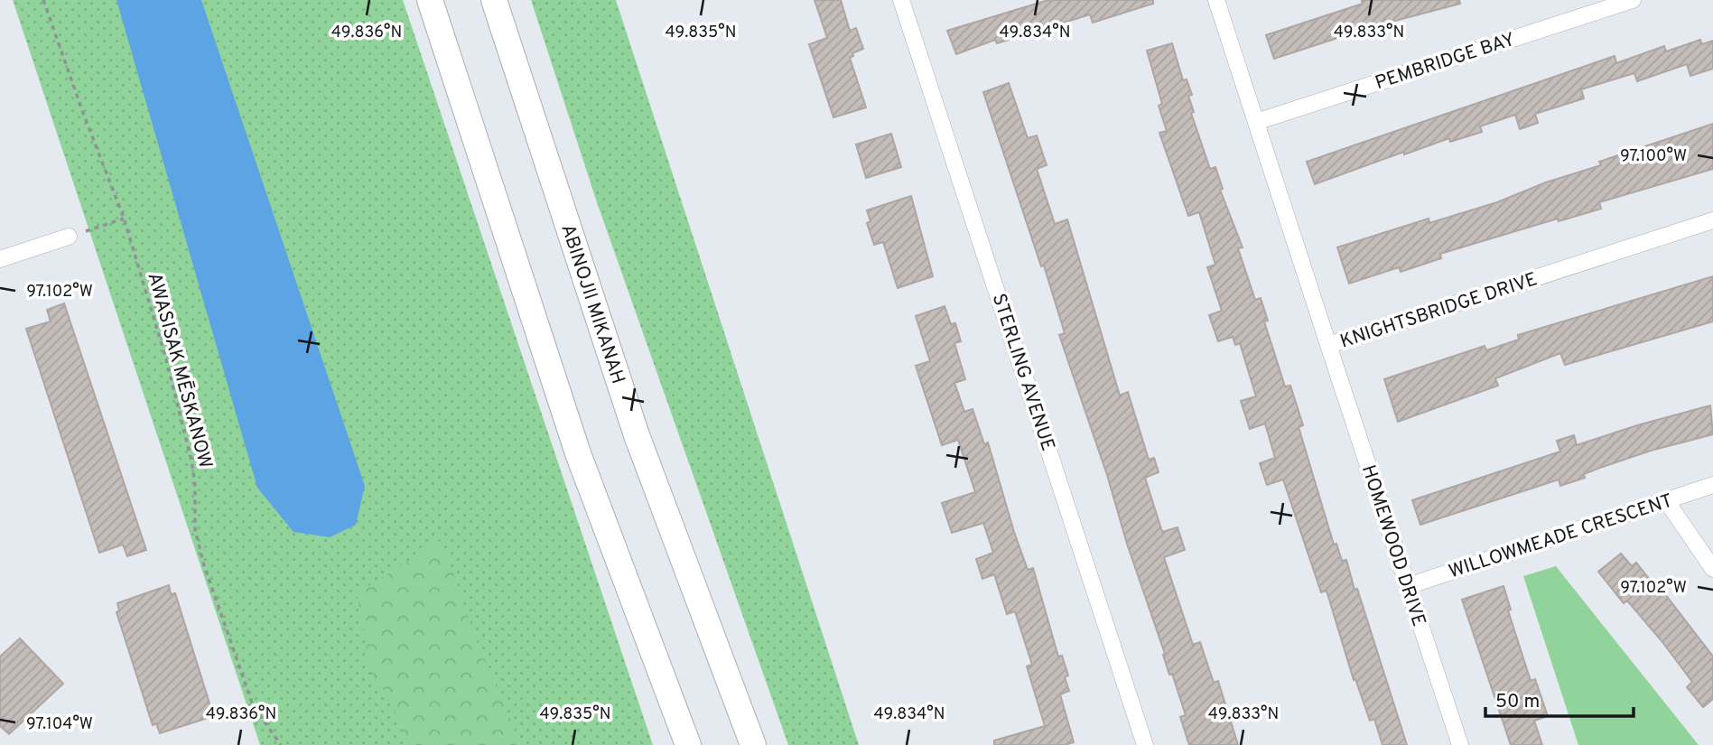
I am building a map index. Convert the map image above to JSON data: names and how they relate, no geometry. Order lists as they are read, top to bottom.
{
  "streets": {
    "main road": ["ABINOJII MIKANAH"],
    "street": [
      "PEMBRIDGE BAY",
      "KNIGHTSBRIDGE DRIVE",
      "STERLING AVENUE",
      "WILLOWMEADE CRESCENT",
      "HOMEWOOD DRIVE"
    ],
    "path": ["AWASISAK MĒSKANOW"]
  },
  "crossings": [
    ["PEMBRIDGE BAY", "KNIGHTSBRIDGE DRIVE"],
    ["KNIGHTSBRIDGE DRIVE", "HOMEWOOD DRIVE"],
    ["WILLOWMEADE CRESCENT", "HOMEWOOD DRIVE"]
  ],
  "scale_bar": "50 m",
  "coordinates": [
    "49.836°N",
    "49.835°N",
    "49.834°N",
    "49.833°N",
    "97.100°W",
    "97.102°W",
    "97.104°W"
  ]
}
